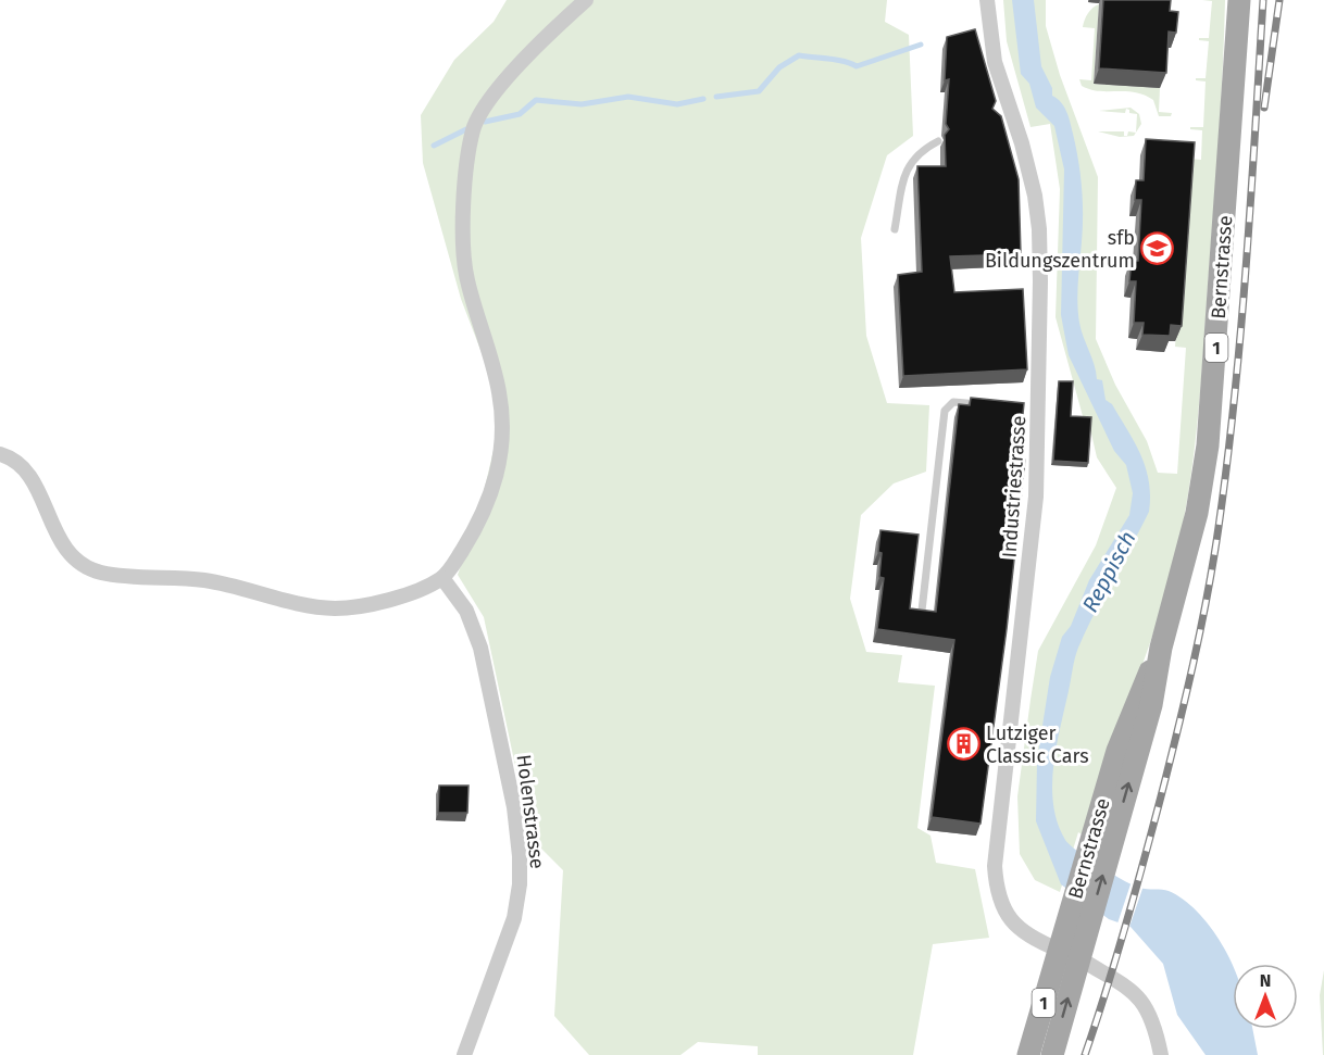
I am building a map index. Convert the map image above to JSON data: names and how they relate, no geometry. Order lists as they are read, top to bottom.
{
  "streets": {
    "main road": ["Bernstrasse", "1"],
    "street": ["Industriestrasse", "Holenstrasse"]
  },
  "crossings": [
    ["Bernstrasse", "Industriestrasse"]
  ],
  "water": ["Reppisch"],
  "places": {
    "school or university": ["sfb Bildungszentrum"],
    "building": ["Lutziger Classic Cars"]
  },
  "north": "top"
}
